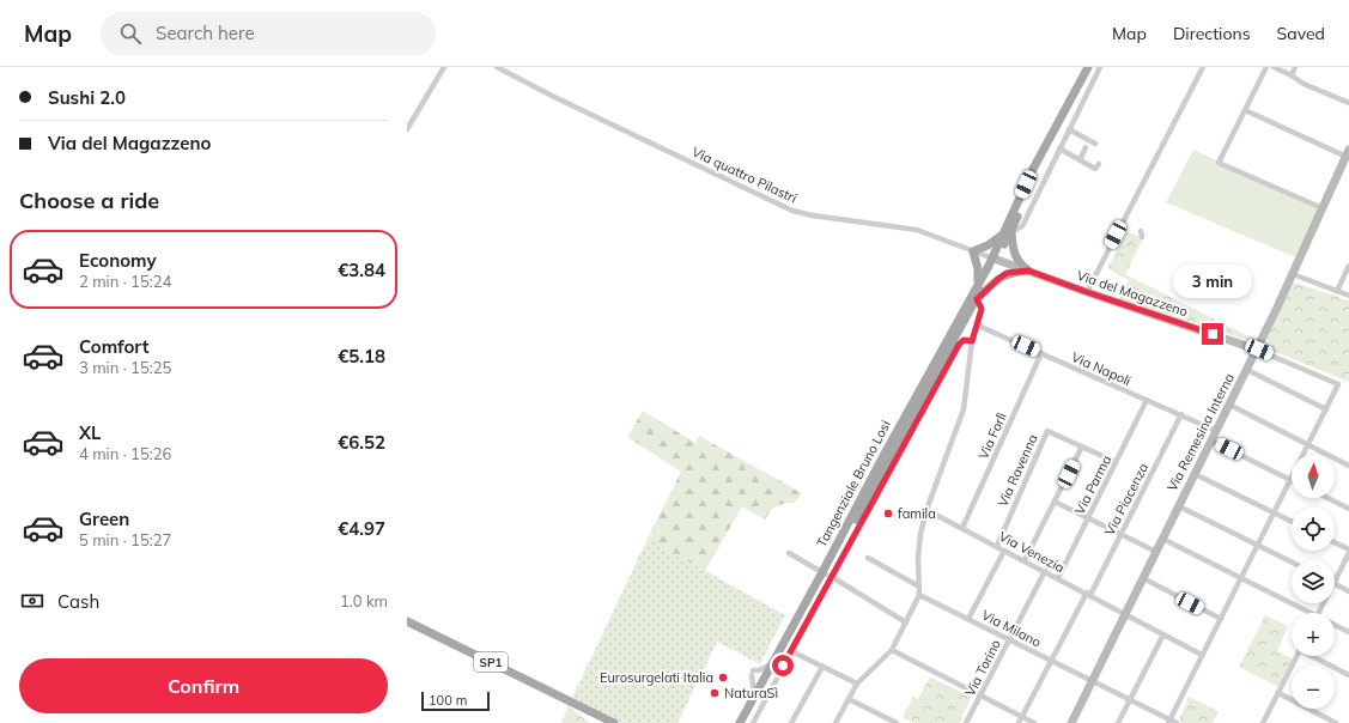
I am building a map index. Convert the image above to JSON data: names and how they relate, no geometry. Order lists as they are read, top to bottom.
{
  "streets": {
    "main road": ["Tangenziale Bruno Losi", "SP1"],
    "street": [
      "Via quattro Pilastri",
      "Via del Magazzeno",
      "Via Napoli",
      "Via Remesina Interna",
      "Via Forlì",
      "Via Ravenna",
      "Via Parma",
      "Via Piacenza",
      "Via Venezia",
      "Via Milano",
      "Via Torino"
    ]
  },
  "crossings": [
    ["Via quattro Pilastri", "Via del Magazzeno"],
    ["Via quattro Pilastri", "Tangenziale Bruno Losi"],
    ["Via del Magazzeno", "Via Remesina Interna"],
    ["Via del Magazzeno", "Tangenziale Bruno Losi"],
    ["Via Napoli", "Via Remesina Interna"],
    ["Via Napoli", "Via Forlì"],
    ["Via Napoli", "Via Parma"],
    ["Via Napoli", "Via Piacenza"],
    ["Via Remesina Interna", "Via Venezia"],
    ["Via Remesina Interna", "Via Milano"],
    ["Via Forlì", "Via Venezia"],
    ["Via Ravenna", "Via Venezia"],
    ["Via Parma", "Via Venezia"],
    ["Via Piacenza", "Via Venezia"],
    ["Via Piacenza", "Via Milano"],
    ["Via Venezia", "Via Torino"],
    ["Via Milano", "Via Torino"]
  ],
  "places": ["famila", "Eurosurgelati Italia", "NaturaSì"],
  "scale_bar": "100 m",
  "north": "top",
  "page": {
    "header": "Map",
    "search": "Search here",
    "nav": ["Map", "Directions", "Saved"],
    "banner": ["Sushi 2.0", "Via del Magazzeno"],
    "heading": "Choose a ride",
    "list": [
      {
        "name": "Economy",
        "note": "2 min · 15:24",
        "value": "€3.84"
      },
      {
        "name": "Comfort",
        "note": "3 min · 15:25",
        "value": "€5.18"
      },
      {
        "name": "XL",
        "note": "4 min · 15:26",
        "value": "€6.52"
      },
      {
        "name": "Green",
        "note": "5 min · 15:27",
        "value": "€4.97"
      }
    ],
    "bubble": "3 min",
    "map_buttons": ["+", "−"],
    "pay": ["Cash", "1.0 km"],
    "buttons": "Confirm",
    "scale": "100 m"
  }
}
